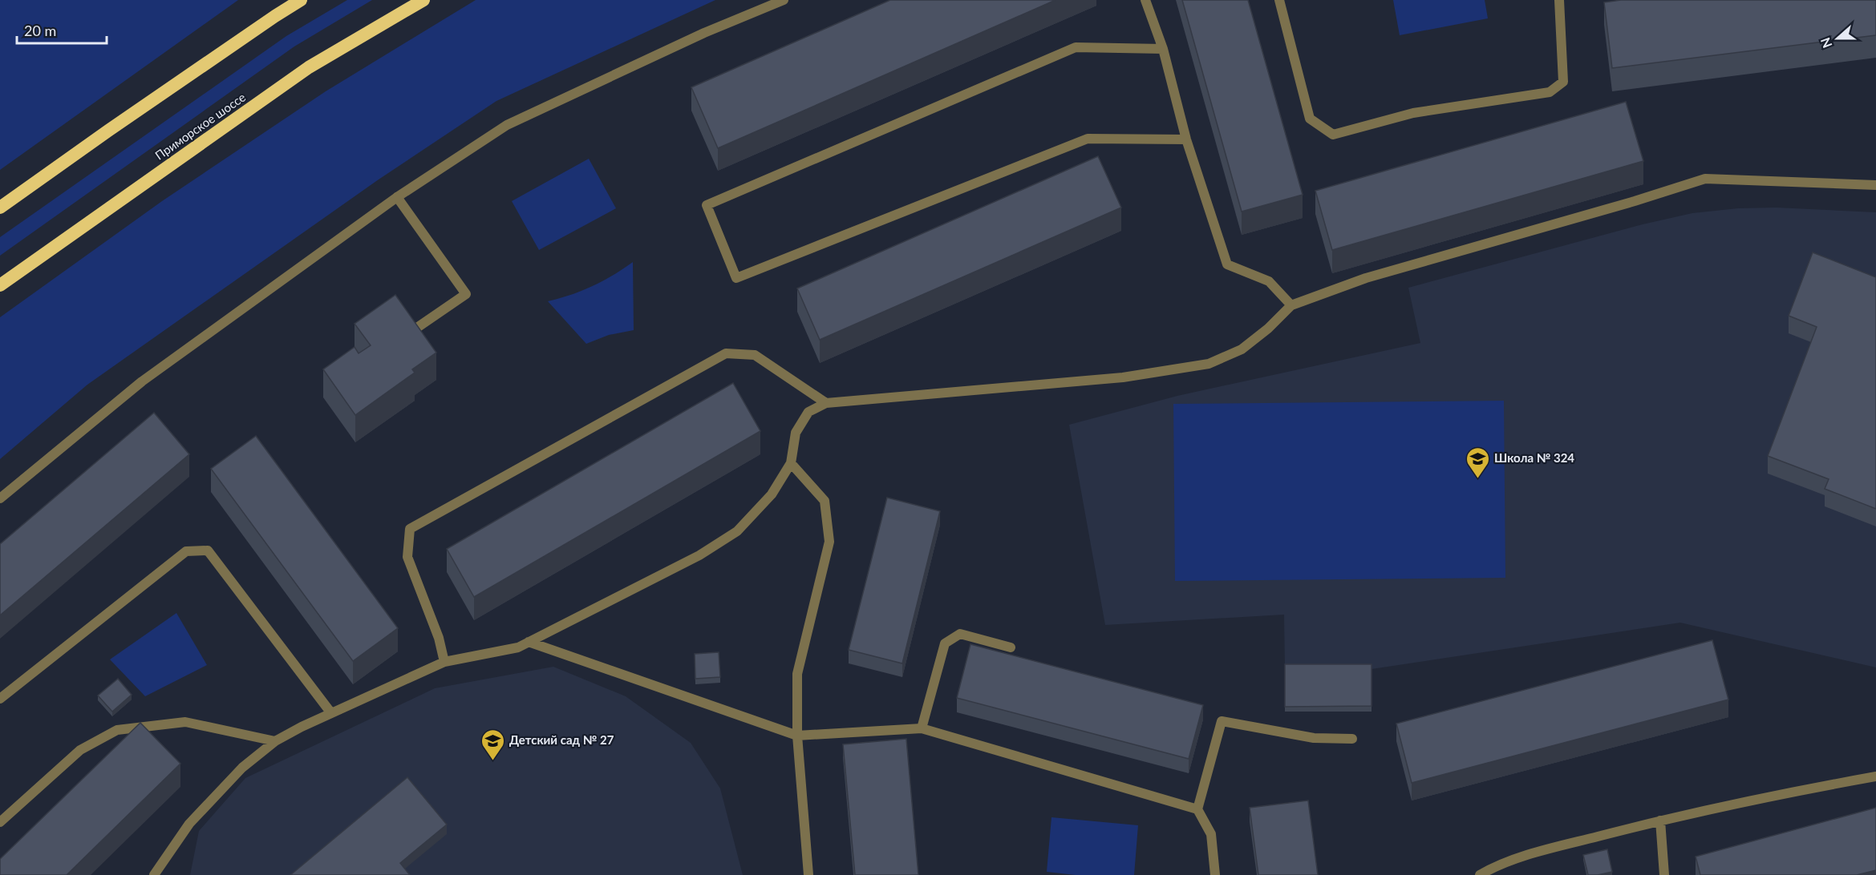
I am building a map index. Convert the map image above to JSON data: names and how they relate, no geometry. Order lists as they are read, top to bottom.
{
  "streets": {
    "highway": ["Приморское шоссе"]
  },
  "places": {
    "school or university": ["Школа № 324", "Детский сад № 27"]
  },
  "scale_bar": "20 m",
  "north": "left"
}
